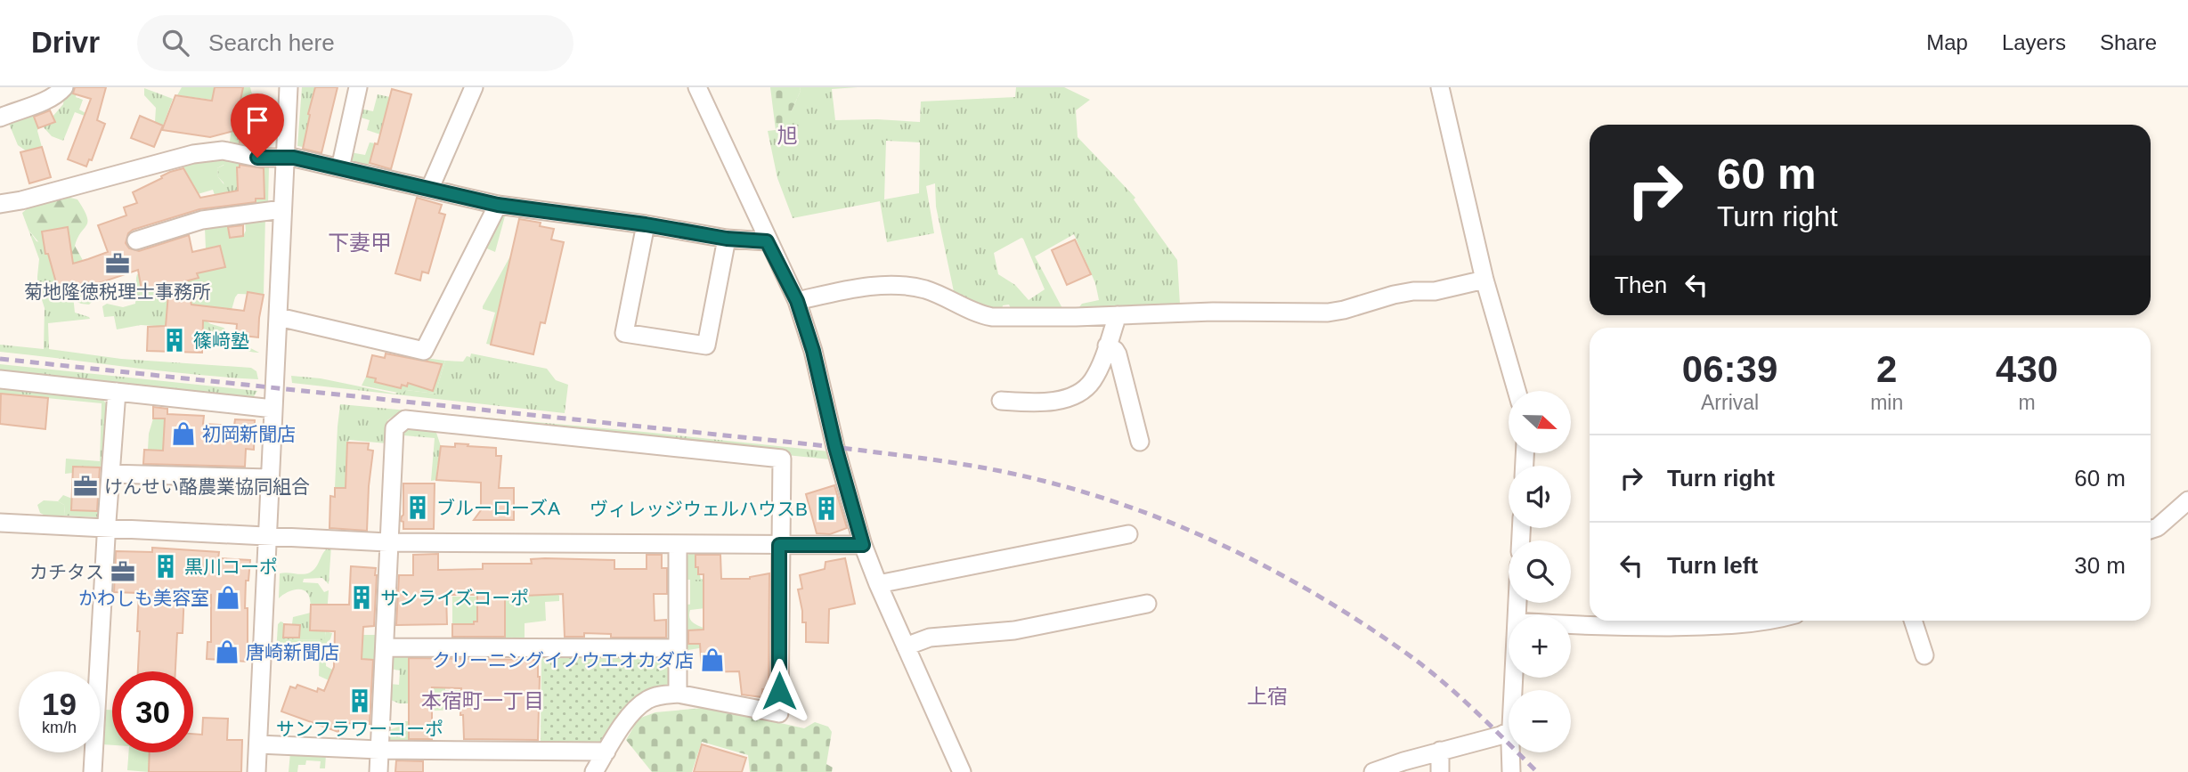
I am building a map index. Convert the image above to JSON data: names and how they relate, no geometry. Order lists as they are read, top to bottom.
{
  "districts": [
    "旭",
    "下妻甲",
    "上宿",
    "本宿町一丁目"
  ],
  "places": {
    "office": ["菊地隆徳税理士事務所", "けんせい酪農業協同組合", "カチタス"],
    "building": [
      "篠﨑塾",
      "ブルーローズA",
      "ヴィレッジウェルハウスB",
      "黒川コーポ",
      "サンライズコーポ",
      "サンフラワーコーポ"
    ],
    "shop": [
      "初岡新聞店",
      "かわしも美容室",
      "唐崎新聞店",
      "クリーニングイノウエオカダ店"
    ]
  },
  "north": "right",
  "page": {
    "header": "Drivr",
    "search": "Search here",
    "nav": ["Map", "Layers", "Share"],
    "turn": ["60 m", "Turn right"],
    "then": "Then",
    "eta": [
      "06:39",
      "Arrival",
      "2",
      "min",
      "430",
      "m"
    ],
    "map_buttons": ["+", "−"],
    "list": [
      {
        "name": "Turn right",
        "value": "60 m"
      },
      {
        "name": "Turn left",
        "value": "30 m"
      }
    ],
    "speed": "19 km/h",
    "limit": "30"
  }
}
